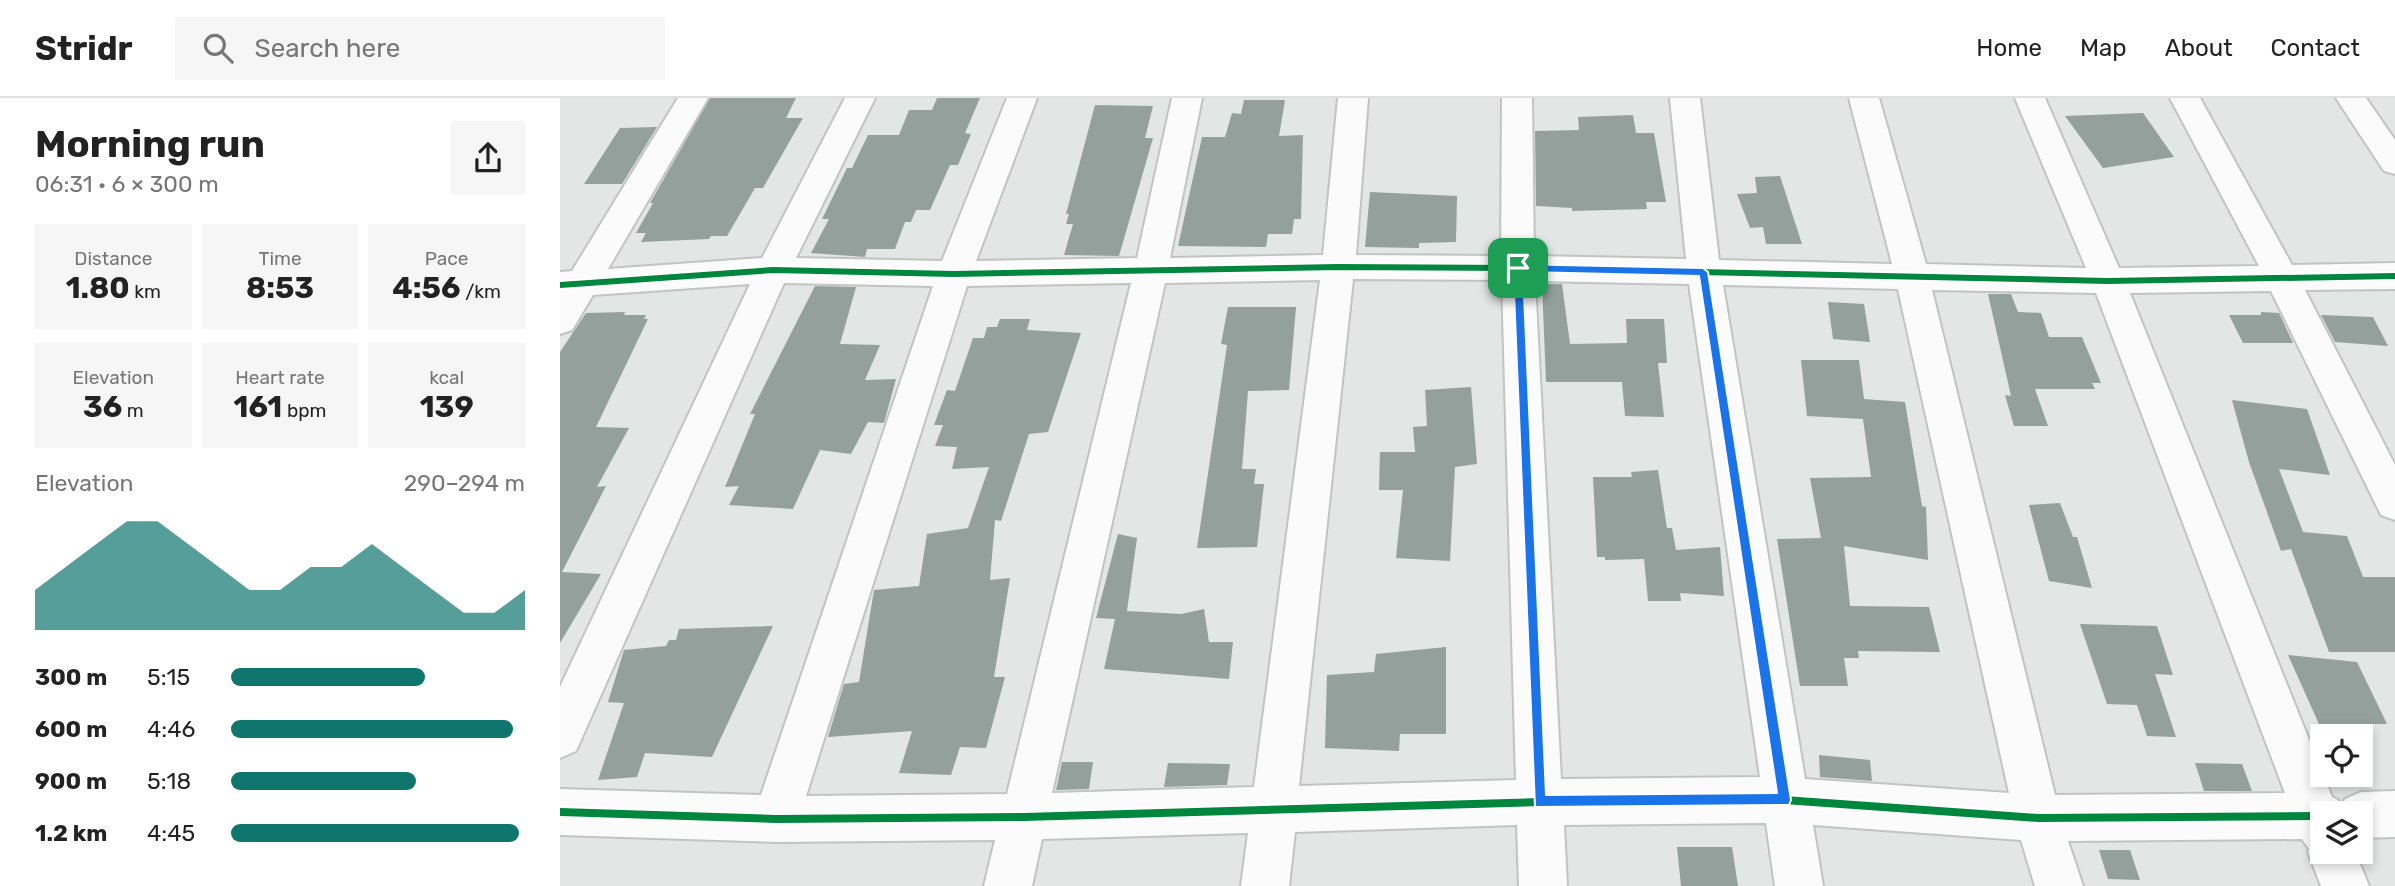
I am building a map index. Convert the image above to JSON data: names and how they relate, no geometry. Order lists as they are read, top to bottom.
{
  "page": {
    "header": "Stridr",
    "search": "Search here",
    "nav": [
      "Home",
      "Map",
      "About",
      "Contact"
    ],
    "heading": ["Morning run", "06:31 · 6 × 300 m"],
    "stats": [
      ["Distance", "1.80 km"],
      ["Time", "8:53"],
      ["Pace", "4:56 /km"],
      ["Elevation", "36 m"],
      ["Heart rate", "161 bpm"],
      ["kcal", "139"]
    ],
    "chart": ["Elevation", "290–294 m"],
    "list": [
      {
        "name": "300 m",
        "note": "5:15"
      },
      {
        "name": "600 m",
        "note": "4:46"
      },
      {
        "name": "900 m",
        "note": "5:18"
      },
      {
        "name": "1.2 km",
        "note": "4:45"
      }
    ]
  }
}
